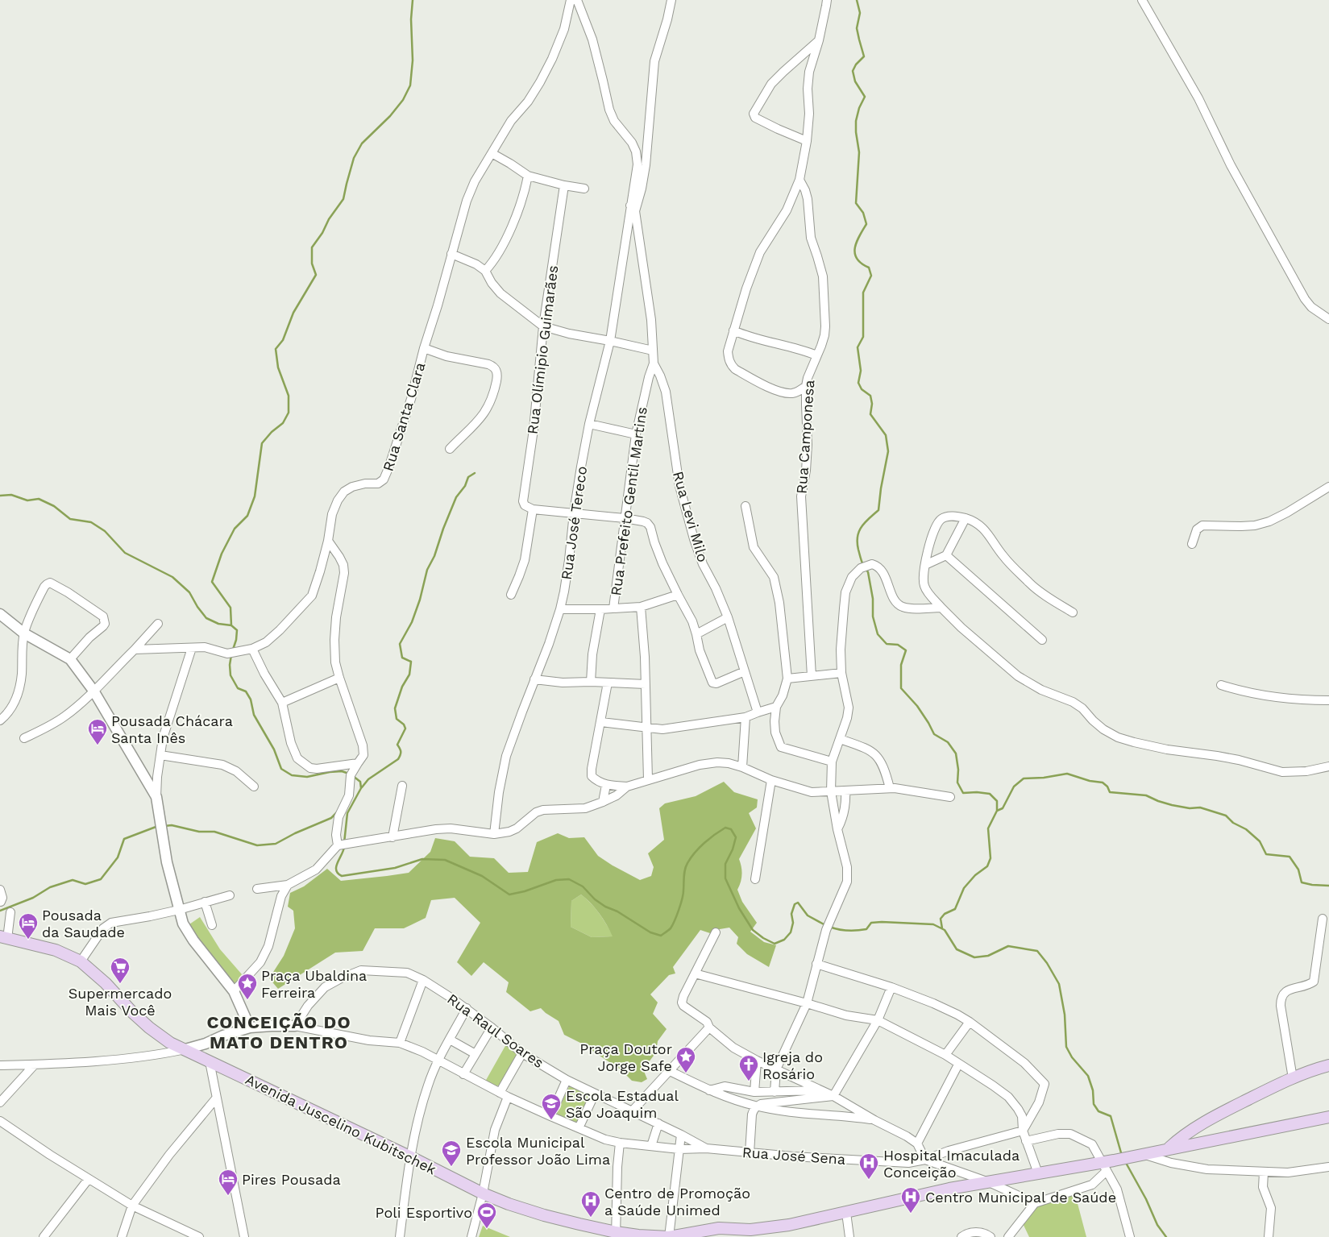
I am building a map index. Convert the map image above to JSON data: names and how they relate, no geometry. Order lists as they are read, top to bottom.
{
  "streets": {
    "main road": ["Avenida Juscelino Kubitschek"],
    "street": [
      "Rua Olímipio Guimarães",
      "Rua Santa Clara",
      "Rua Camponesa",
      "Rua Prefeito Gentil Martins",
      "Rua Levi Milo",
      "Rua José Tereco",
      "Rua Raul Soares",
      "Rua José Sena"
    ]
  },
  "crossings": [
    ["Rua Prefeito Gentil Martins", "Rua Levi Milo"],
    ["Rua Prefeito Gentil Martins", "Rua José Tereco"],
    ["Rua Raul Soares", "Rua José Sena"]
  ],
  "districts": ["CONCEIÇÃO DO MATO DENTRO"],
  "places": {
    "hotel": ["Pousada Chácara Santa Inês", "Pousada da Saudade", "Pires Pousada"],
    "supermarket": ["Supermercado Mais Você"],
    "place": ["Praça Ubaldina Ferreira", "Praça Doutor Jorge Safe"],
    "church": ["Igreja do Rosário"],
    "school or university": ["Escola Estadual São Joaquim", "Escola Municipal Professor João Lima"],
    "hospital": ["Hospital Imaculada Conceição", "Centro Municipal de Saúde", "Centro de Promoção a Saúde Unimed"],
    "sports": ["Poli Esportivo"]
  }
}
